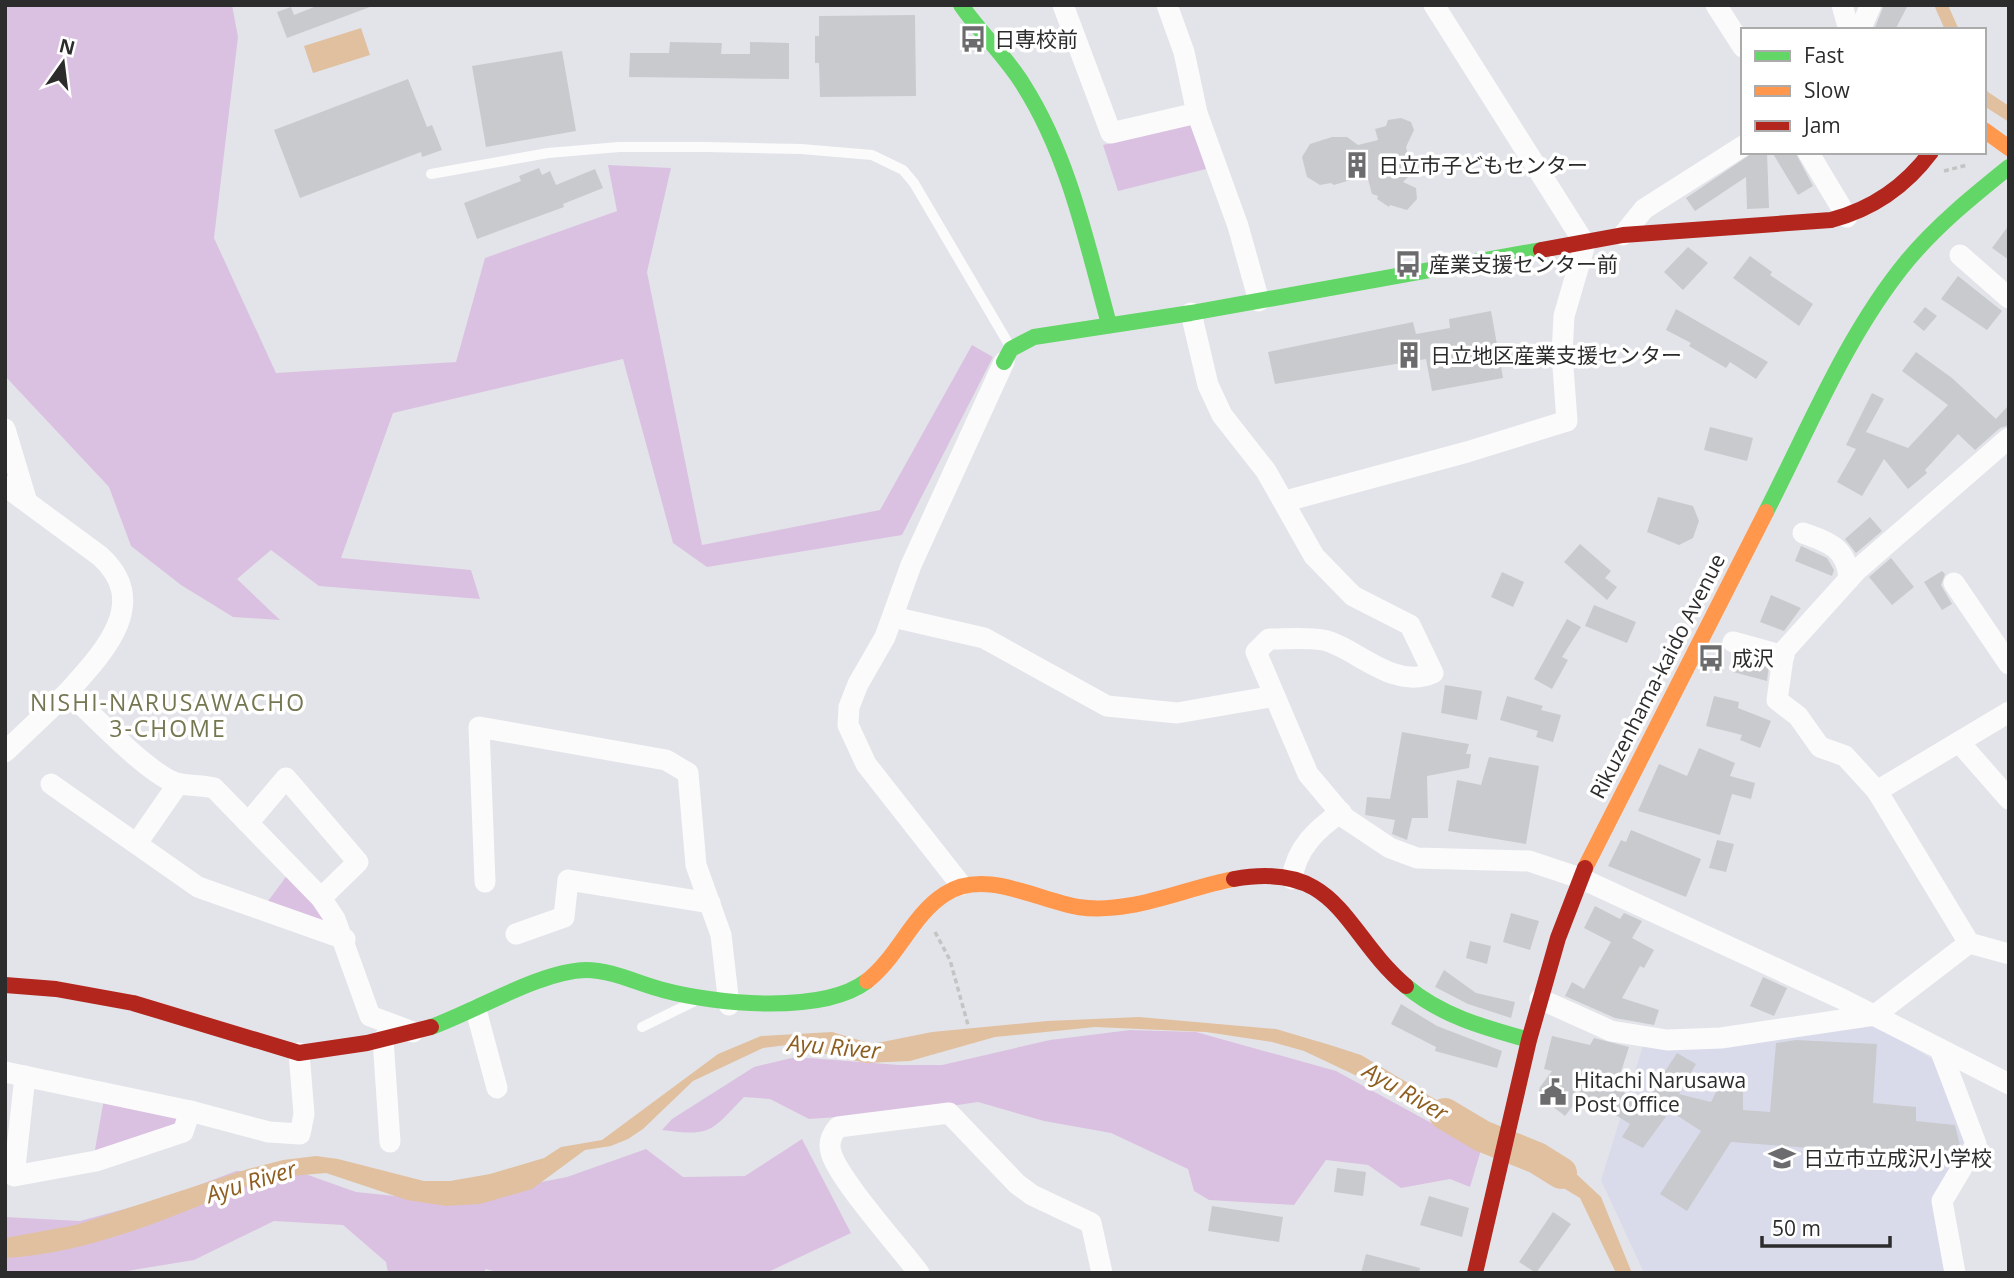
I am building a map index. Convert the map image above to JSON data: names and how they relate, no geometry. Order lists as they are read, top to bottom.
{
  "streets": {
    "main road": ["Rikuzenhama-kaido Avenue"]
  },
  "districts": ["NISHI-NARUSAWACHO 3-CHOME"],
  "water": ["Ayu River"],
  "places": {
    "bus stop": ["日専校前", "産業支援センター前", "成沢"],
    "building": ["日立市子どもセンター", "日立地区産業支援センター"],
    "public building": ["Hitachi Narusawa Post Office"],
    "school or university": ["日立市立成沢小学校"]
  },
  "legend": ["Fast", "Slow", "Jam"],
  "scale_bar": "50 m",
  "north": "top"
}
